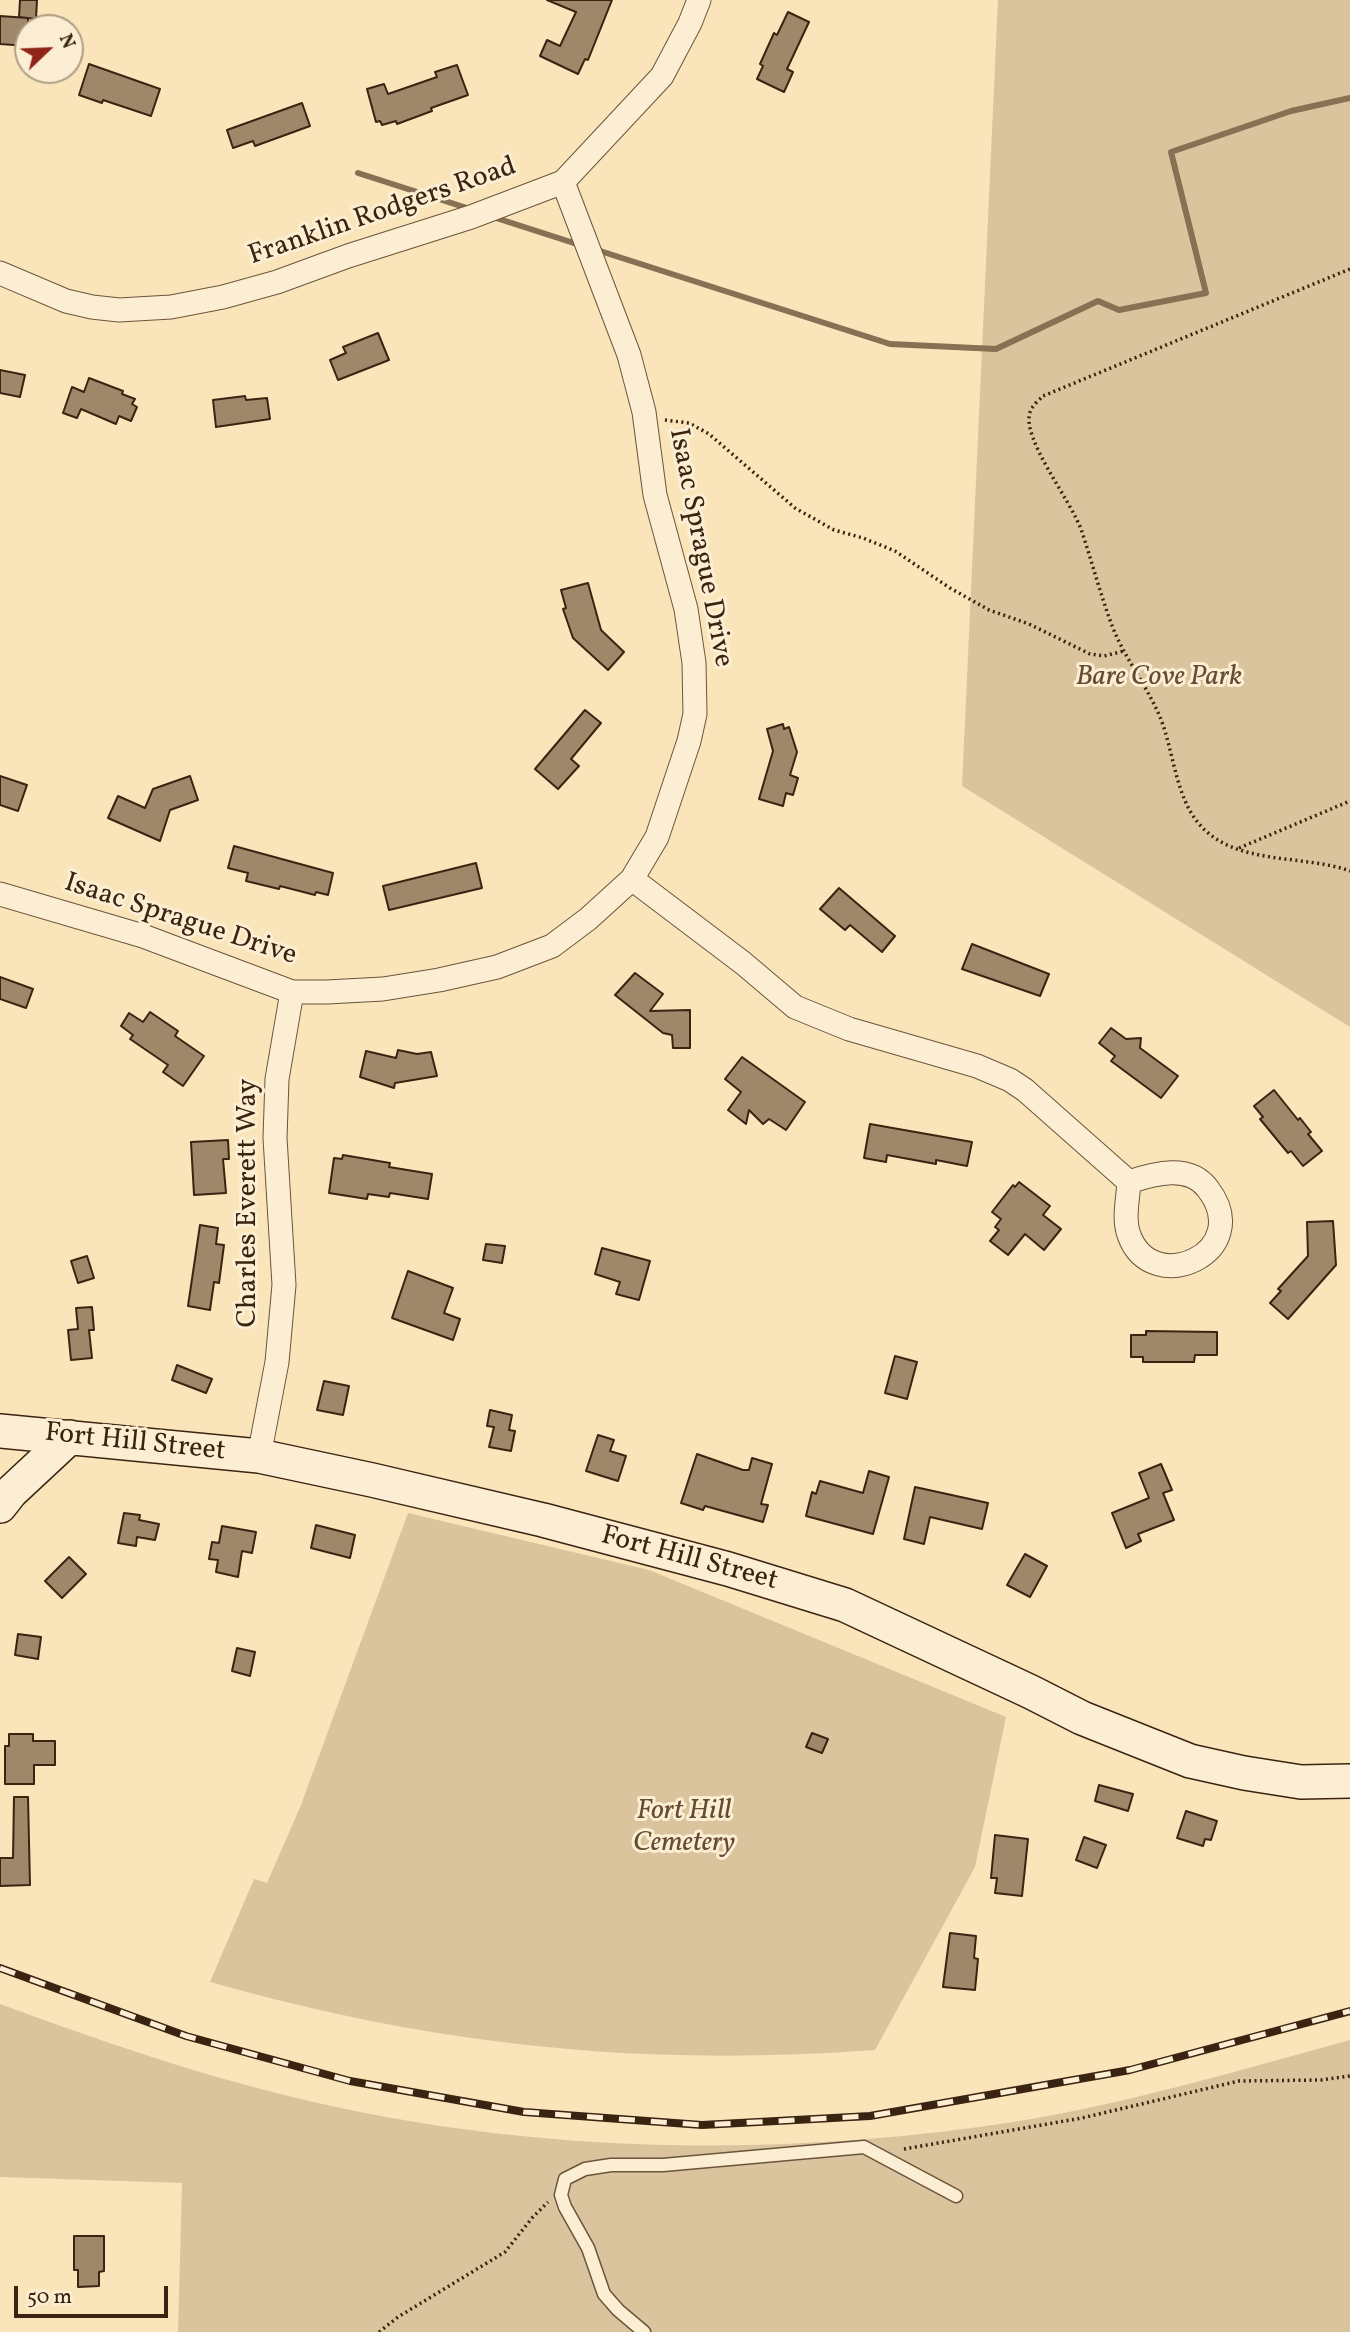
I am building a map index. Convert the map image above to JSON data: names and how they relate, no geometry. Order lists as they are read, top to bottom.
{
  "streets": {
    "main road": ["Fort Hill Street"],
    "street": ["Franklin Rodgers Road", "Isaac Sprague Drive", "Charles Everett Way"]
  },
  "crossings": [
    ["Franklin Rodgers Road", "Isaac Sprague Drive"],
    ["Isaac Sprague Drive", "Charles Everett Way"],
    ["Charles Everett Way", "Fort Hill Street"]
  ],
  "parks": ["Bare Cove Park", "Fort Hill Cemetery"],
  "scale_bar": "50 m",
  "north": "top right"
}
